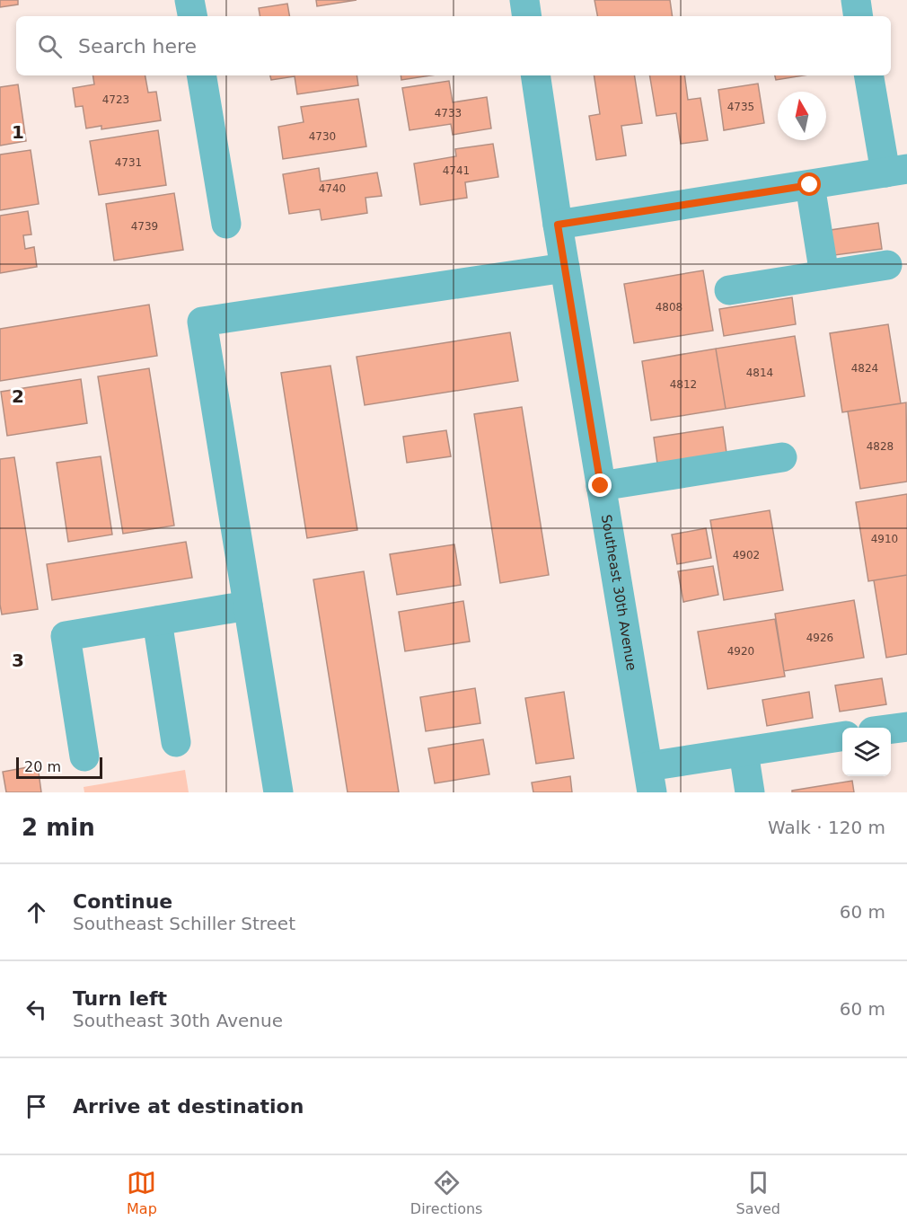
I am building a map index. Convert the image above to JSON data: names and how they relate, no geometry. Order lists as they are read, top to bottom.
{
  "streets": {
    "street": ["Southeast 30th Avenue"]
  },
  "house_numbers": [
    "4723",
    "4735",
    "4733",
    "4730",
    "4731",
    "4741",
    "4740",
    "4739",
    "4808",
    "4824",
    "4814",
    "4812",
    "4828",
    "4910",
    "4902",
    "4926",
    "4920"
  ],
  "scale_bar": "20 m",
  "north": "top",
  "page": {
    "search": "Search here",
    "scale": "20 m",
    "heading": ["2 min", "Walk · 120 m"],
    "list": [
      ["Continue", "Southeast Schiller Street", "60 m"],
      ["Turn left", "Southeast 30th Avenue", "60 m"],
      "Arrive at destination"
    ],
    "nav": ["Map", "Directions", "Saved"]
  },
  "grid": {
    "rows": ["1", "2", "3"]
  }
}
